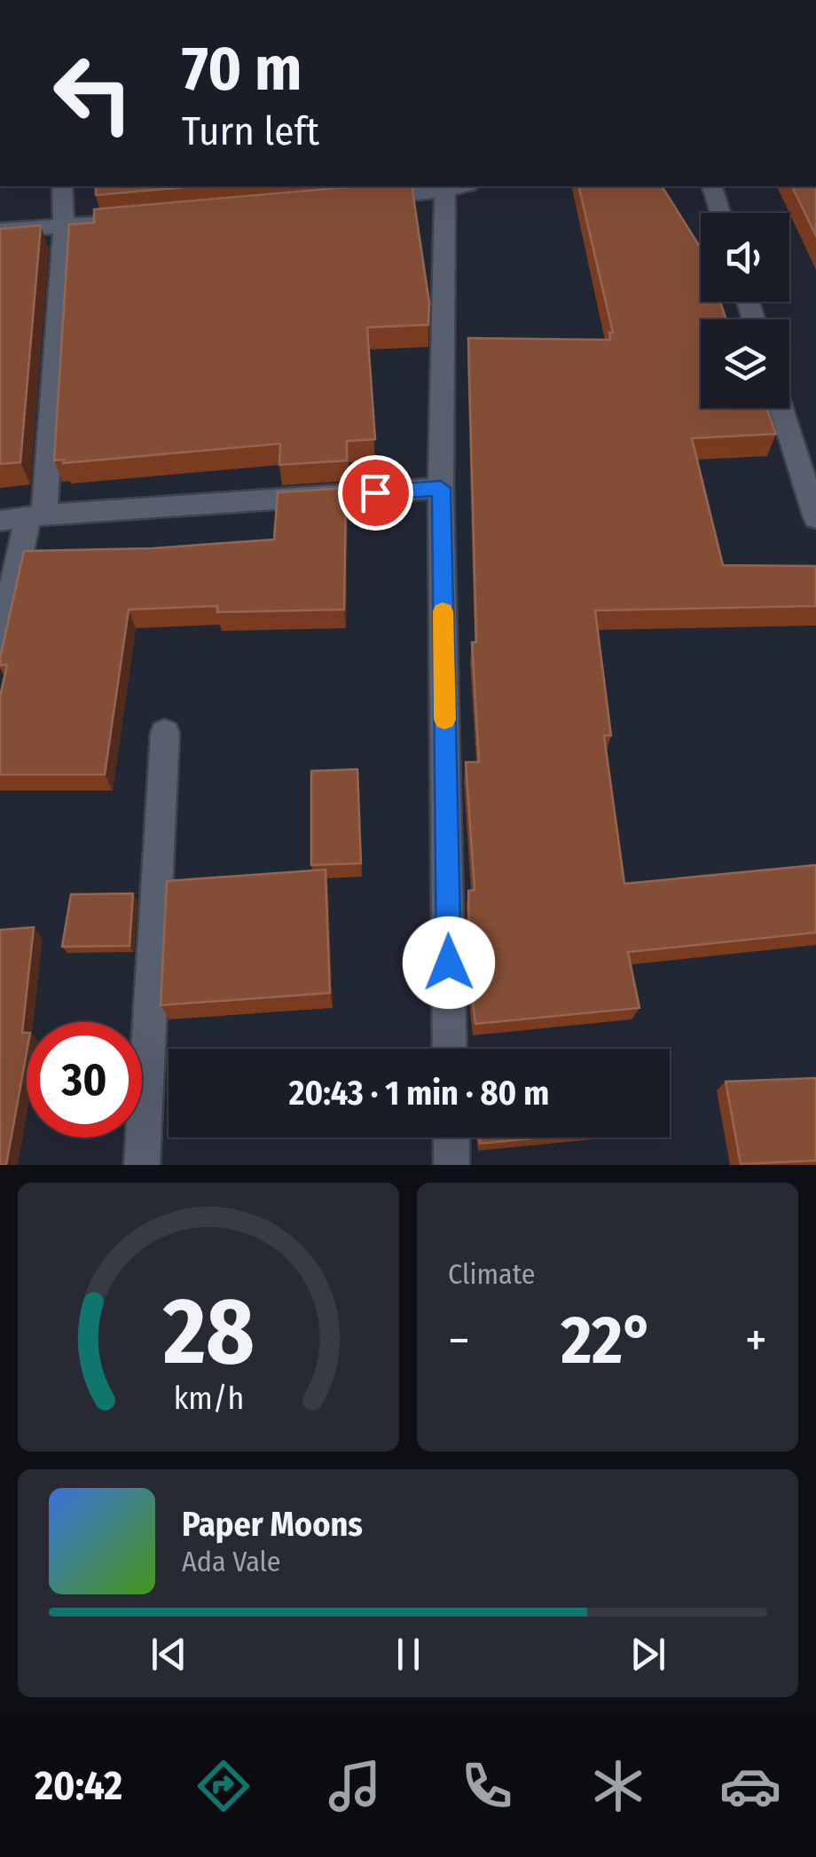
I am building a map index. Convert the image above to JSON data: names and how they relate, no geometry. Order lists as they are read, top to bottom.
{
  "page": {
    "turn": ["70 m", "Turn left"],
    "limit": "30",
    "trip": "20:43 · 1 min · 80 m",
    "tile": "Climate",
    "heat": ["−", "22°", "+"],
    "song": ["Paper Moons", "Ada Vale"],
    "tabs": "20:42",
    "gauge": ["28", "km/h"]
  }
}
